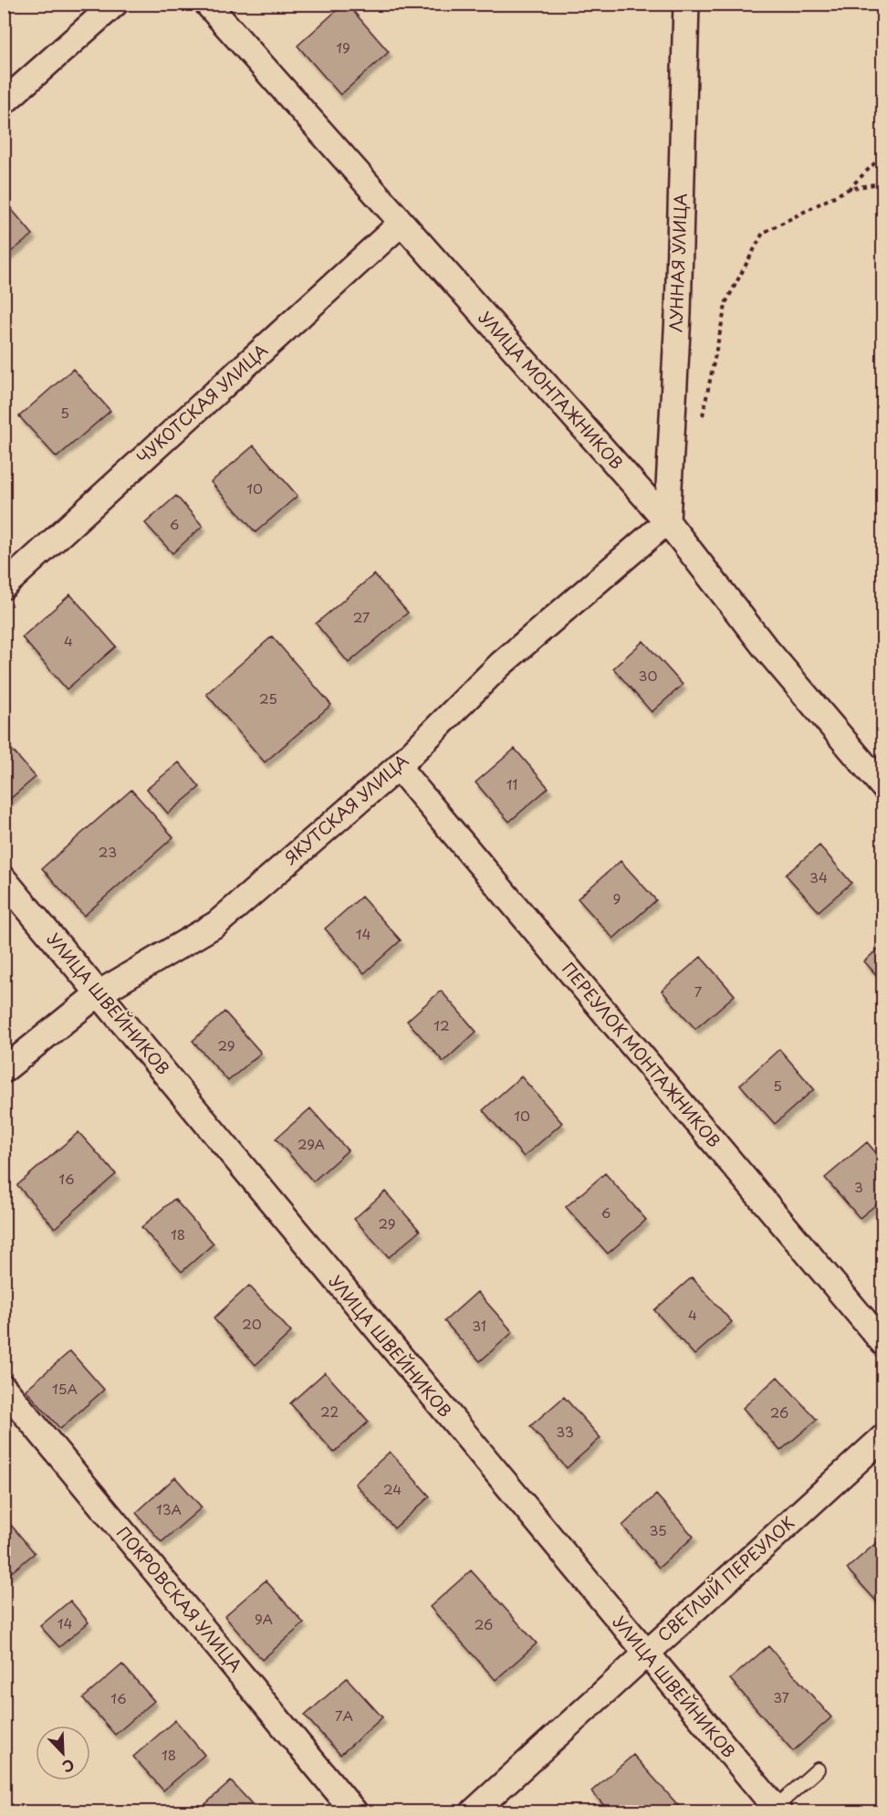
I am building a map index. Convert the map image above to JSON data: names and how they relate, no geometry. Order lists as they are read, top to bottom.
{
  "streets": {
    "street": [
      "ЛУННАЯ УЛИЦА",
      "УЛИЦА МОНТАЖНИКОВ",
      "ЧУКОТСКАЯ УЛИЦА",
      "ЯКУТСКАЯ УЛИЦА",
      "УЛИЦА ШВЕЙНИКОВ",
      "ПЕРЕУЛОК МОНТАЖНИКОВ",
      "СВЕТЛЫЙ ПЕРЕУЛОК",
      "ПОКРОВСКАЯ УЛИЦА"
    ]
  },
  "crossings": [
    ["ЛУННАЯ УЛИЦА", "УЛИЦА МОНТАЖНИКОВ"],
    ["ЛУННАЯ УЛИЦА", "ЯКУТСКАЯ УЛИЦА"],
    ["УЛИЦА МОНТАЖНИКОВ", "ЧУКОТСКАЯ УЛИЦА"],
    ["УЛИЦА МОНТАЖНИКОВ", "ЯКУТСКАЯ УЛИЦА"],
    ["ЯКУТСКАЯ УЛИЦА", "УЛИЦА ШВЕЙНИКОВ"],
    ["ЯКУТСКАЯ УЛИЦА", "ПЕРЕУЛОК МОНТАЖНИКОВ"],
    ["УЛИЦА ШВЕЙНИКОВ", "СВЕТЛЫЙ ПЕРЕУЛОК"]
  ],
  "house_numbers": [
    "19",
    "5",
    "10",
    "6",
    "27",
    "4",
    "30",
    "25",
    "11",
    "23",
    "34",
    "9",
    "14",
    "7",
    "12",
    "29",
    "5",
    "10",
    "29А",
    "16",
    "3",
    "6",
    "29",
    "18",
    "4",
    "20",
    "31",
    "15А",
    "22",
    "26",
    "33",
    "24",
    "13А",
    "35",
    "9А",
    "14",
    "26",
    "37",
    "16",
    "7А",
    "18"
  ],
  "north": "bottom right"
}
